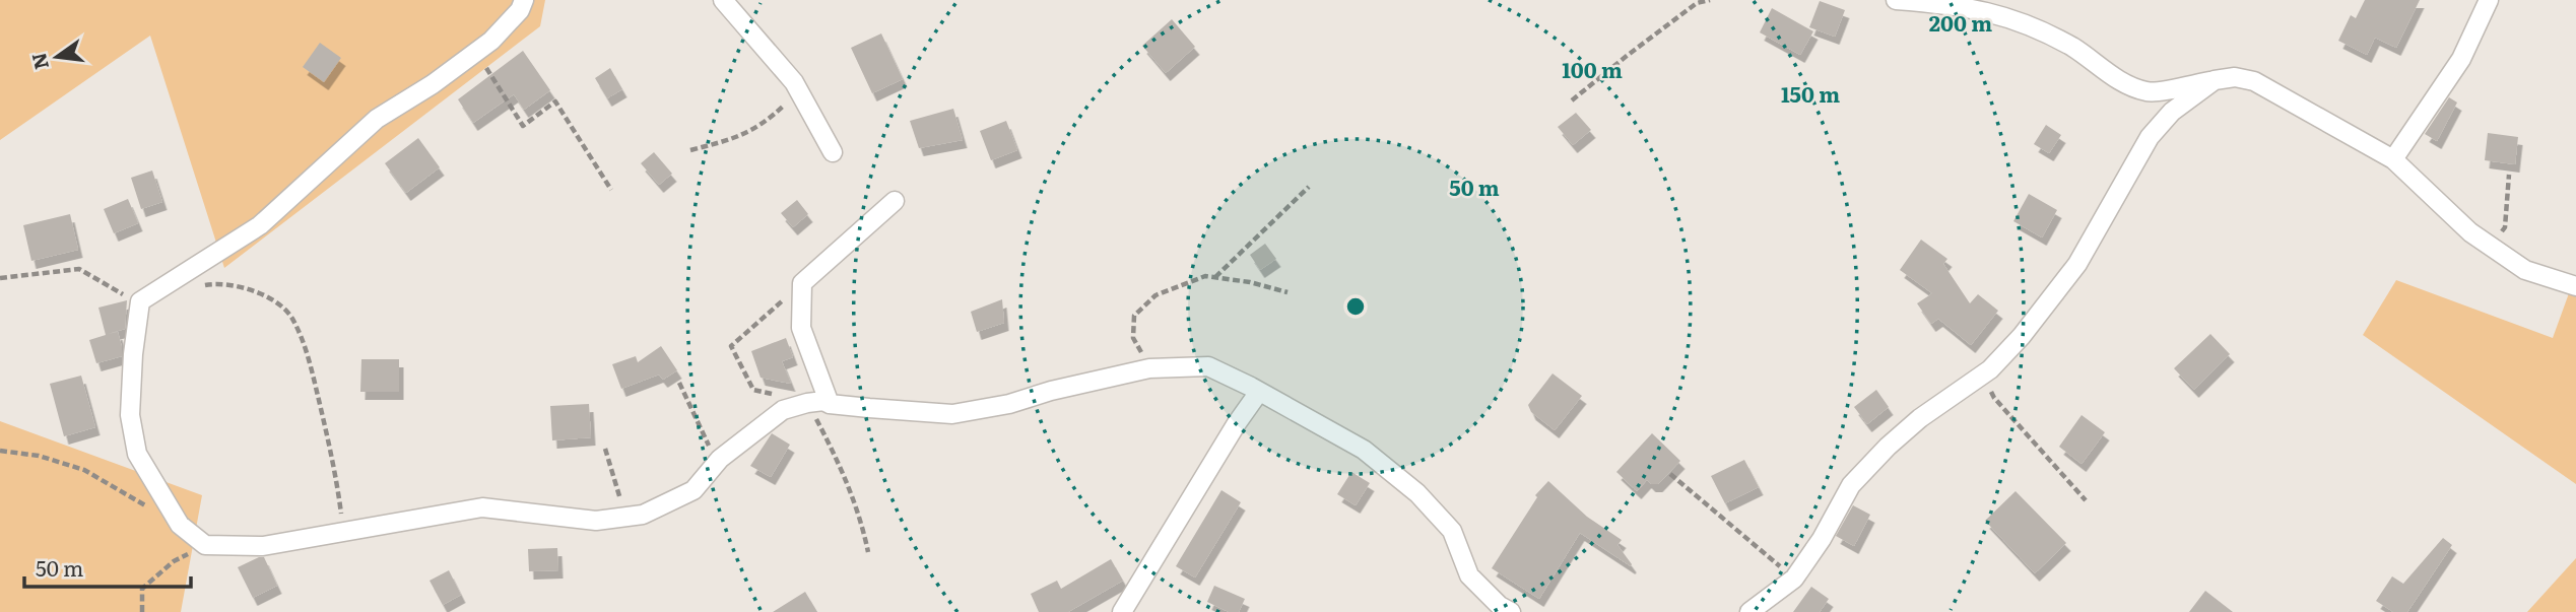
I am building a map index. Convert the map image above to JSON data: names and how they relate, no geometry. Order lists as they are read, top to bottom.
{
  "scale_bar": "50 m",
  "north": "left",
  "rings": [
    "200 m",
    "100 m",
    "150 m",
    "50 m"
  ]
}
